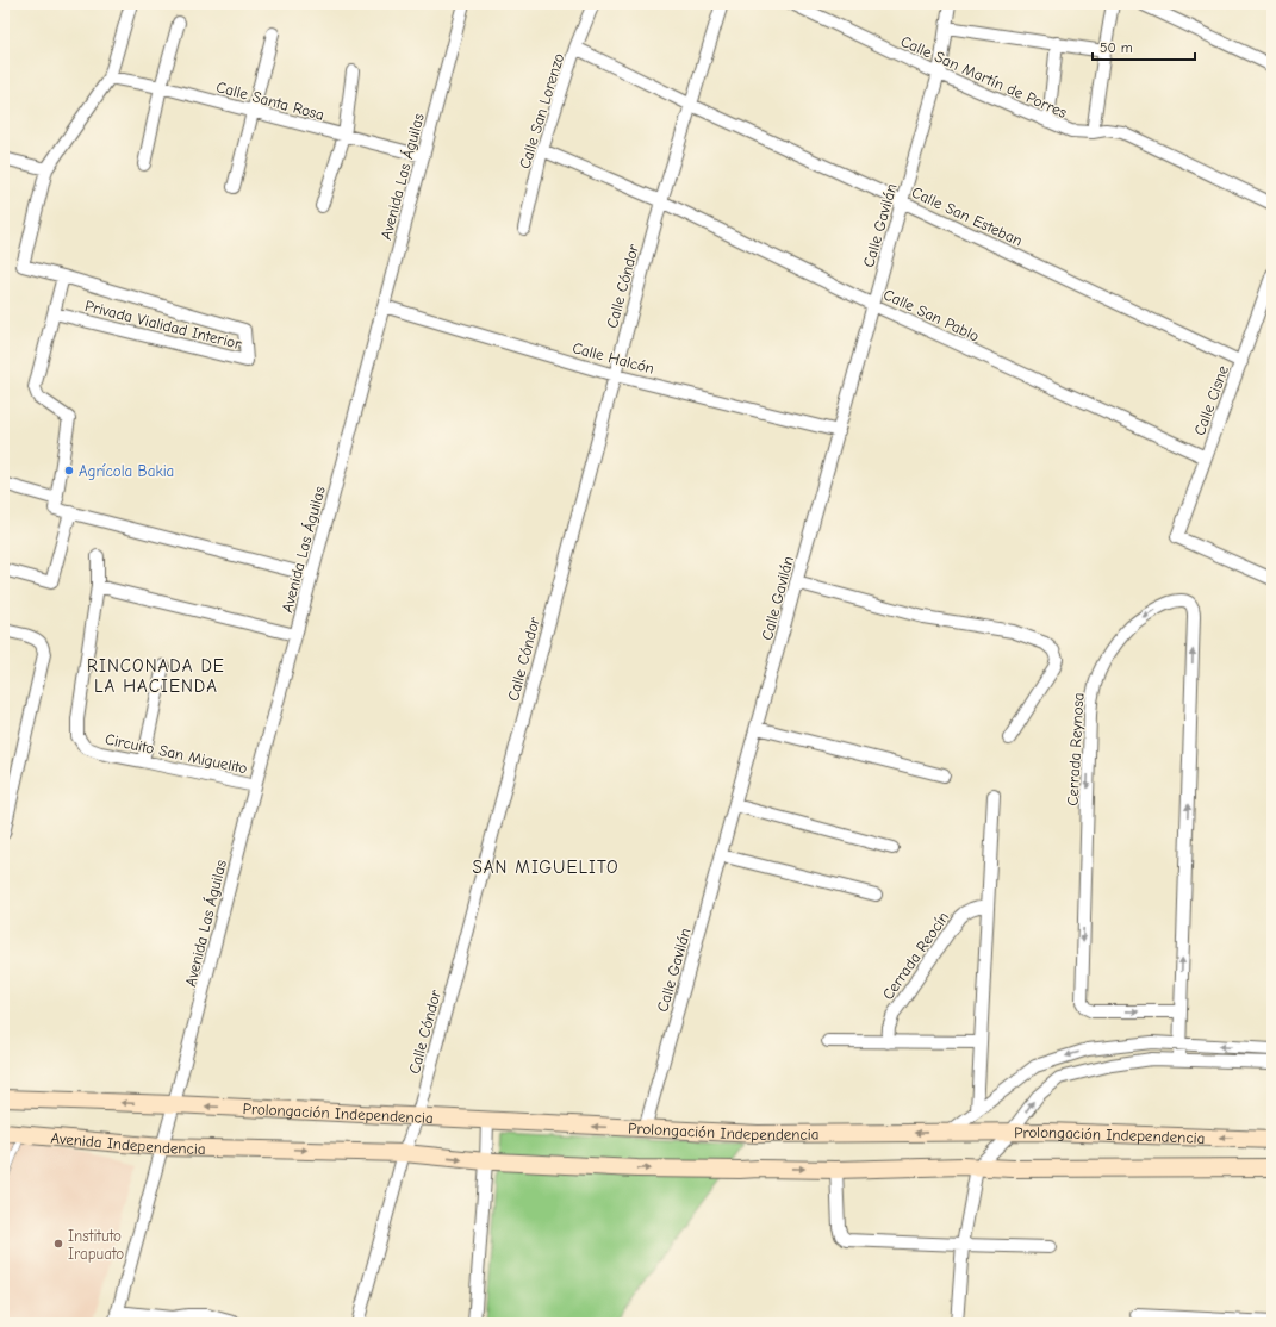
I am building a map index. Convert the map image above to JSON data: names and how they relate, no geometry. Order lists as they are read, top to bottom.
{
  "streets": {
    "street": [
      "Calle San Martín de Porres",
      "Calle Santa Rosa",
      "Calle San Lorenzo",
      "Avenida Las Águilas",
      "Calle San Esteban",
      "Calle Gavilán",
      "Calle Cóndor",
      "Calle San Pablo",
      "Privada Vialidad Interior",
      "Calle Halcón",
      "Calle Cisne",
      "Cerrada Reynosa",
      "Circuito San Miguelito",
      "Cerrada Reocín",
      "Prolongación Independencia",
      "Avenida Independencia"
    ]
  },
  "crossings": [
    ["Calle San Martín de Porres", "Calle Gavilán"],
    ["Calle Santa Rosa", "Avenida Las Águilas"],
    ["Calle San Lorenzo", "Calle San Esteban"],
    ["Calle San Lorenzo", "Calle San Pablo"],
    ["Avenida Las Águilas", "Calle Halcón"],
    ["Avenida Las Águilas", "Circuito San Miguelito"],
    ["Avenida Las Águilas", "Prolongación Independencia"],
    ["Avenida Las Águilas", "Avenida Independencia"],
    ["Calle San Esteban", "Calle Gavilán"],
    ["Calle San Esteban", "Calle Cóndor"],
    ["Calle San Esteban", "Calle Cisne"],
    ["Calle Gavilán", "Calle San Pablo"],
    ["Calle Gavilán", "Calle Halcón"],
    ["Calle Gavilán", "Prolongación Independencia"],
    ["Calle Cóndor", "Calle San Pablo"],
    ["Calle Cóndor", "Calle Halcón"],
    ["Calle Cóndor", "Prolongación Independencia"],
    ["Calle San Pablo", "Calle Cisne"],
    ["Prolongación Independencia", "Avenida Independencia"]
  ],
  "districts": ["RINCONADA DE LA HACIENDA", "SAN MIGUELITO"],
  "places": ["Agrícola Bakia", "Instituto Irapuato"],
  "scale_bar": "50 m"
}
